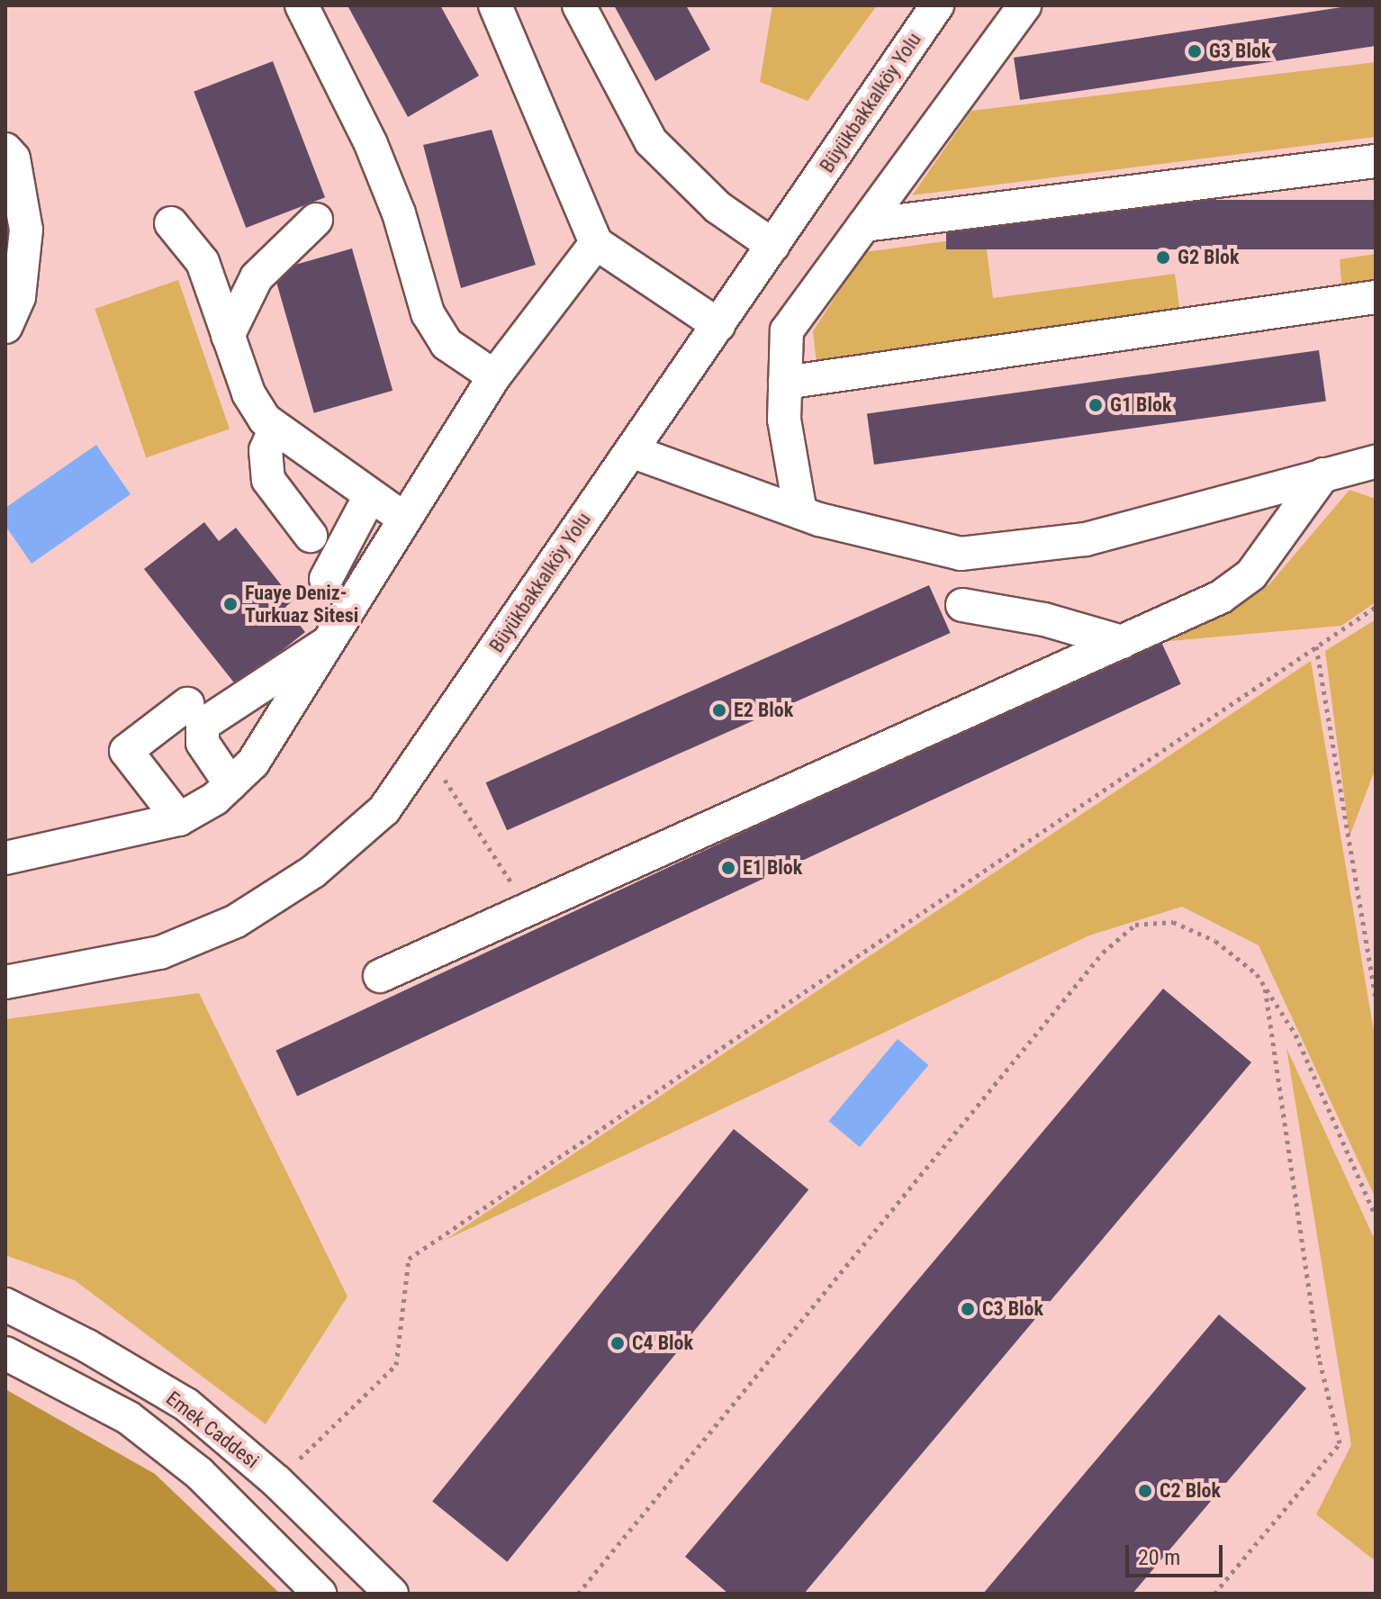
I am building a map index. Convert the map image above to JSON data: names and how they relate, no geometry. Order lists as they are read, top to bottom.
{
  "streets": {
    "street": ["Büyükbakkalköy Yolu", "Emek Caddesi"]
  },
  "places": [
    "G3 Blok",
    "G2 Blok",
    "G1 Blok",
    "Fuaye Deniz- Turkuaz Sitesi",
    "E2 Blok",
    "E1 Blok",
    "C3 Blok",
    "C4 Blok",
    "C2 Blok"
  ],
  "scale_bar": "20 m"
}
